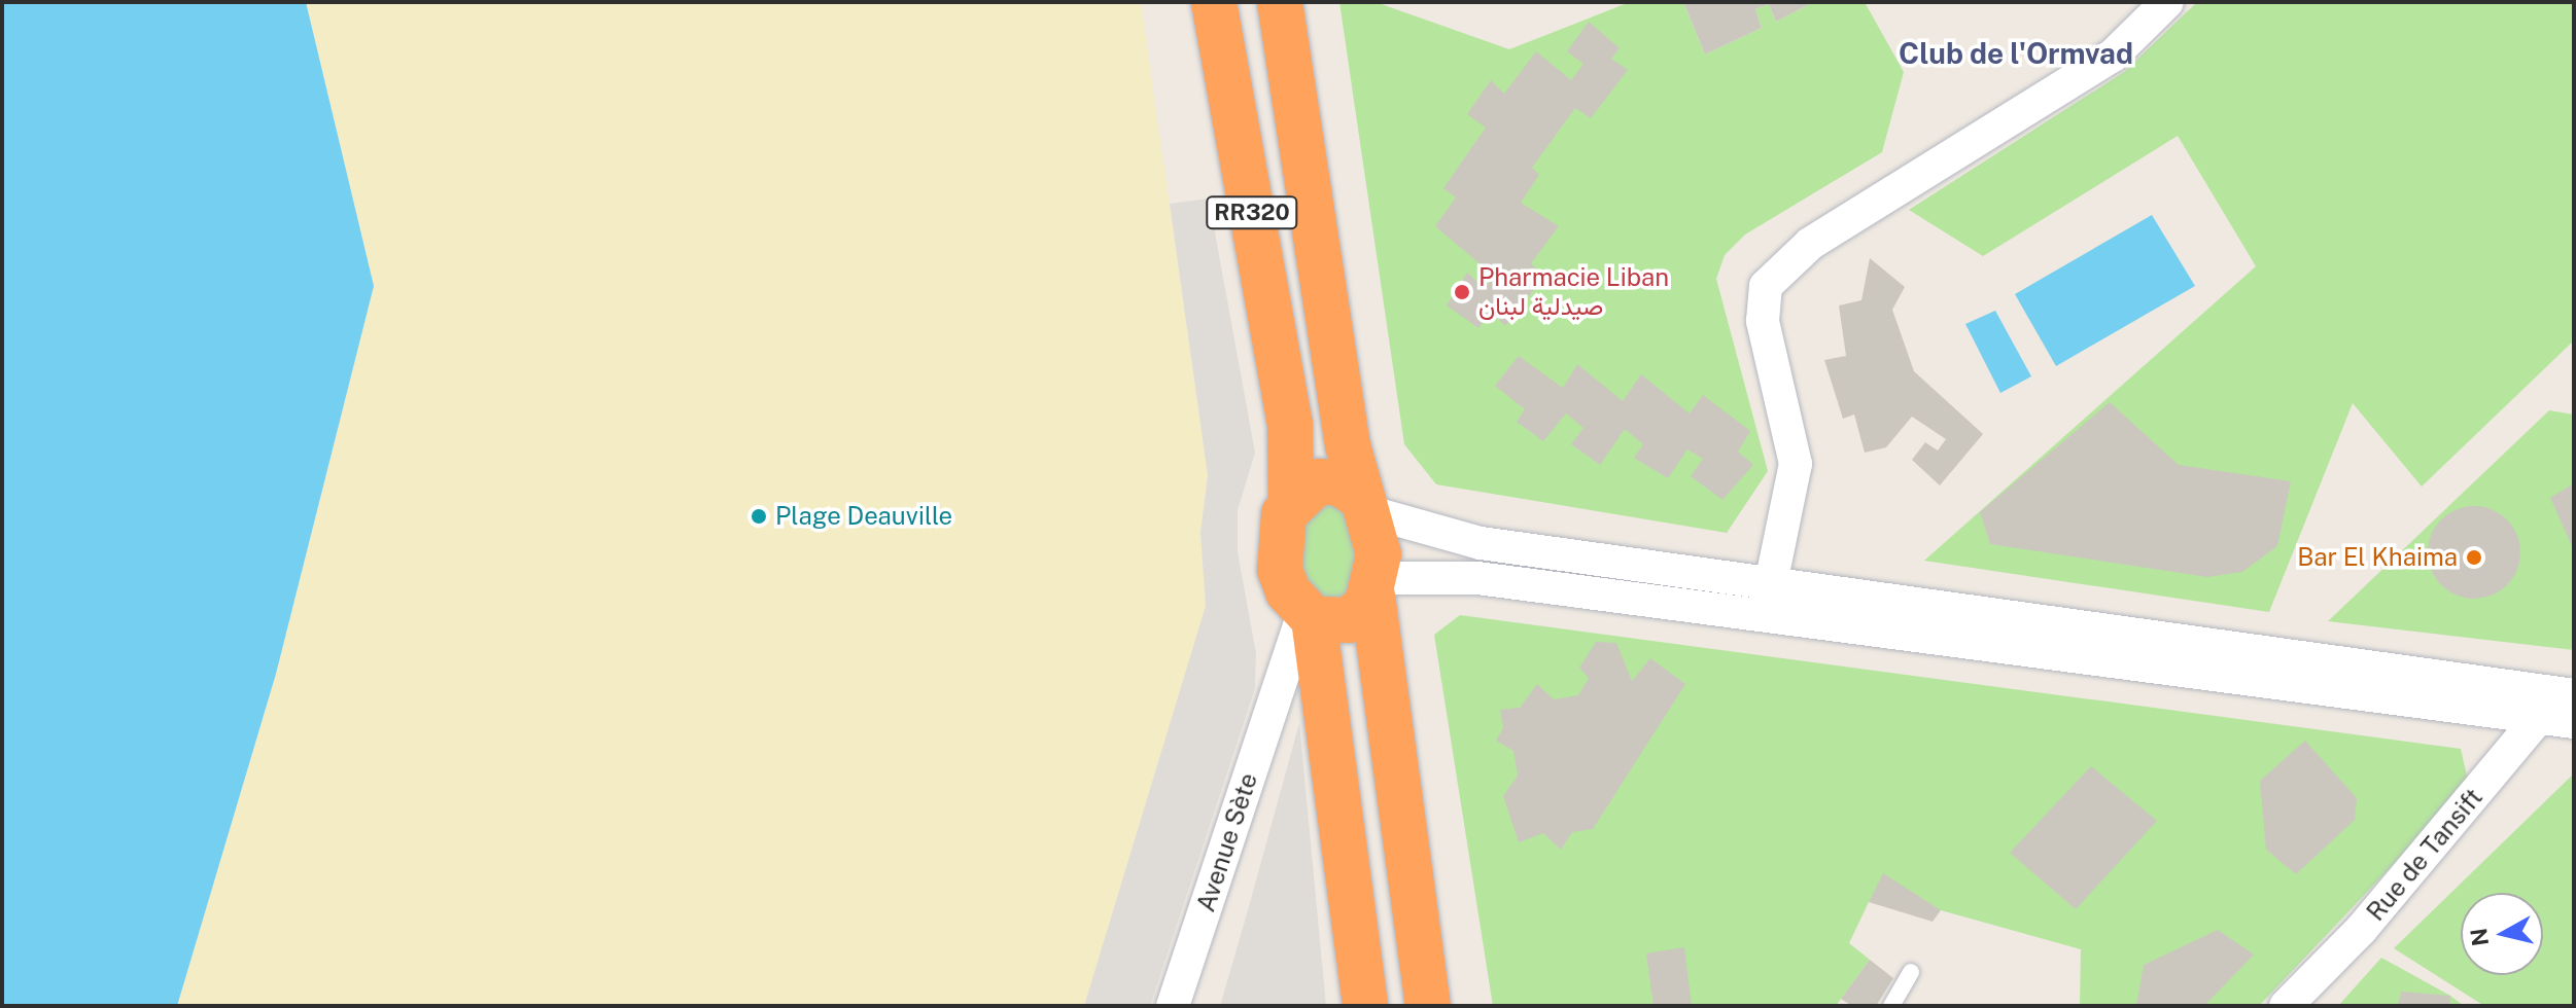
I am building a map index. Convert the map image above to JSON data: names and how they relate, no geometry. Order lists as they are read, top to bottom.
{
  "streets": {
    "highway": ["RR320"],
    "street": ["Avenue Sète", "Rue de Tansift"]
  },
  "crossings": [
    ["RR320", "Avenue Sète"]
  ],
  "districts": ["Club de l'Ormvad"],
  "places": ["Pharmacie Liban صيدلية لبنان", "Plage Deauville", "Bar El Khaima"],
  "north": "left"
}
